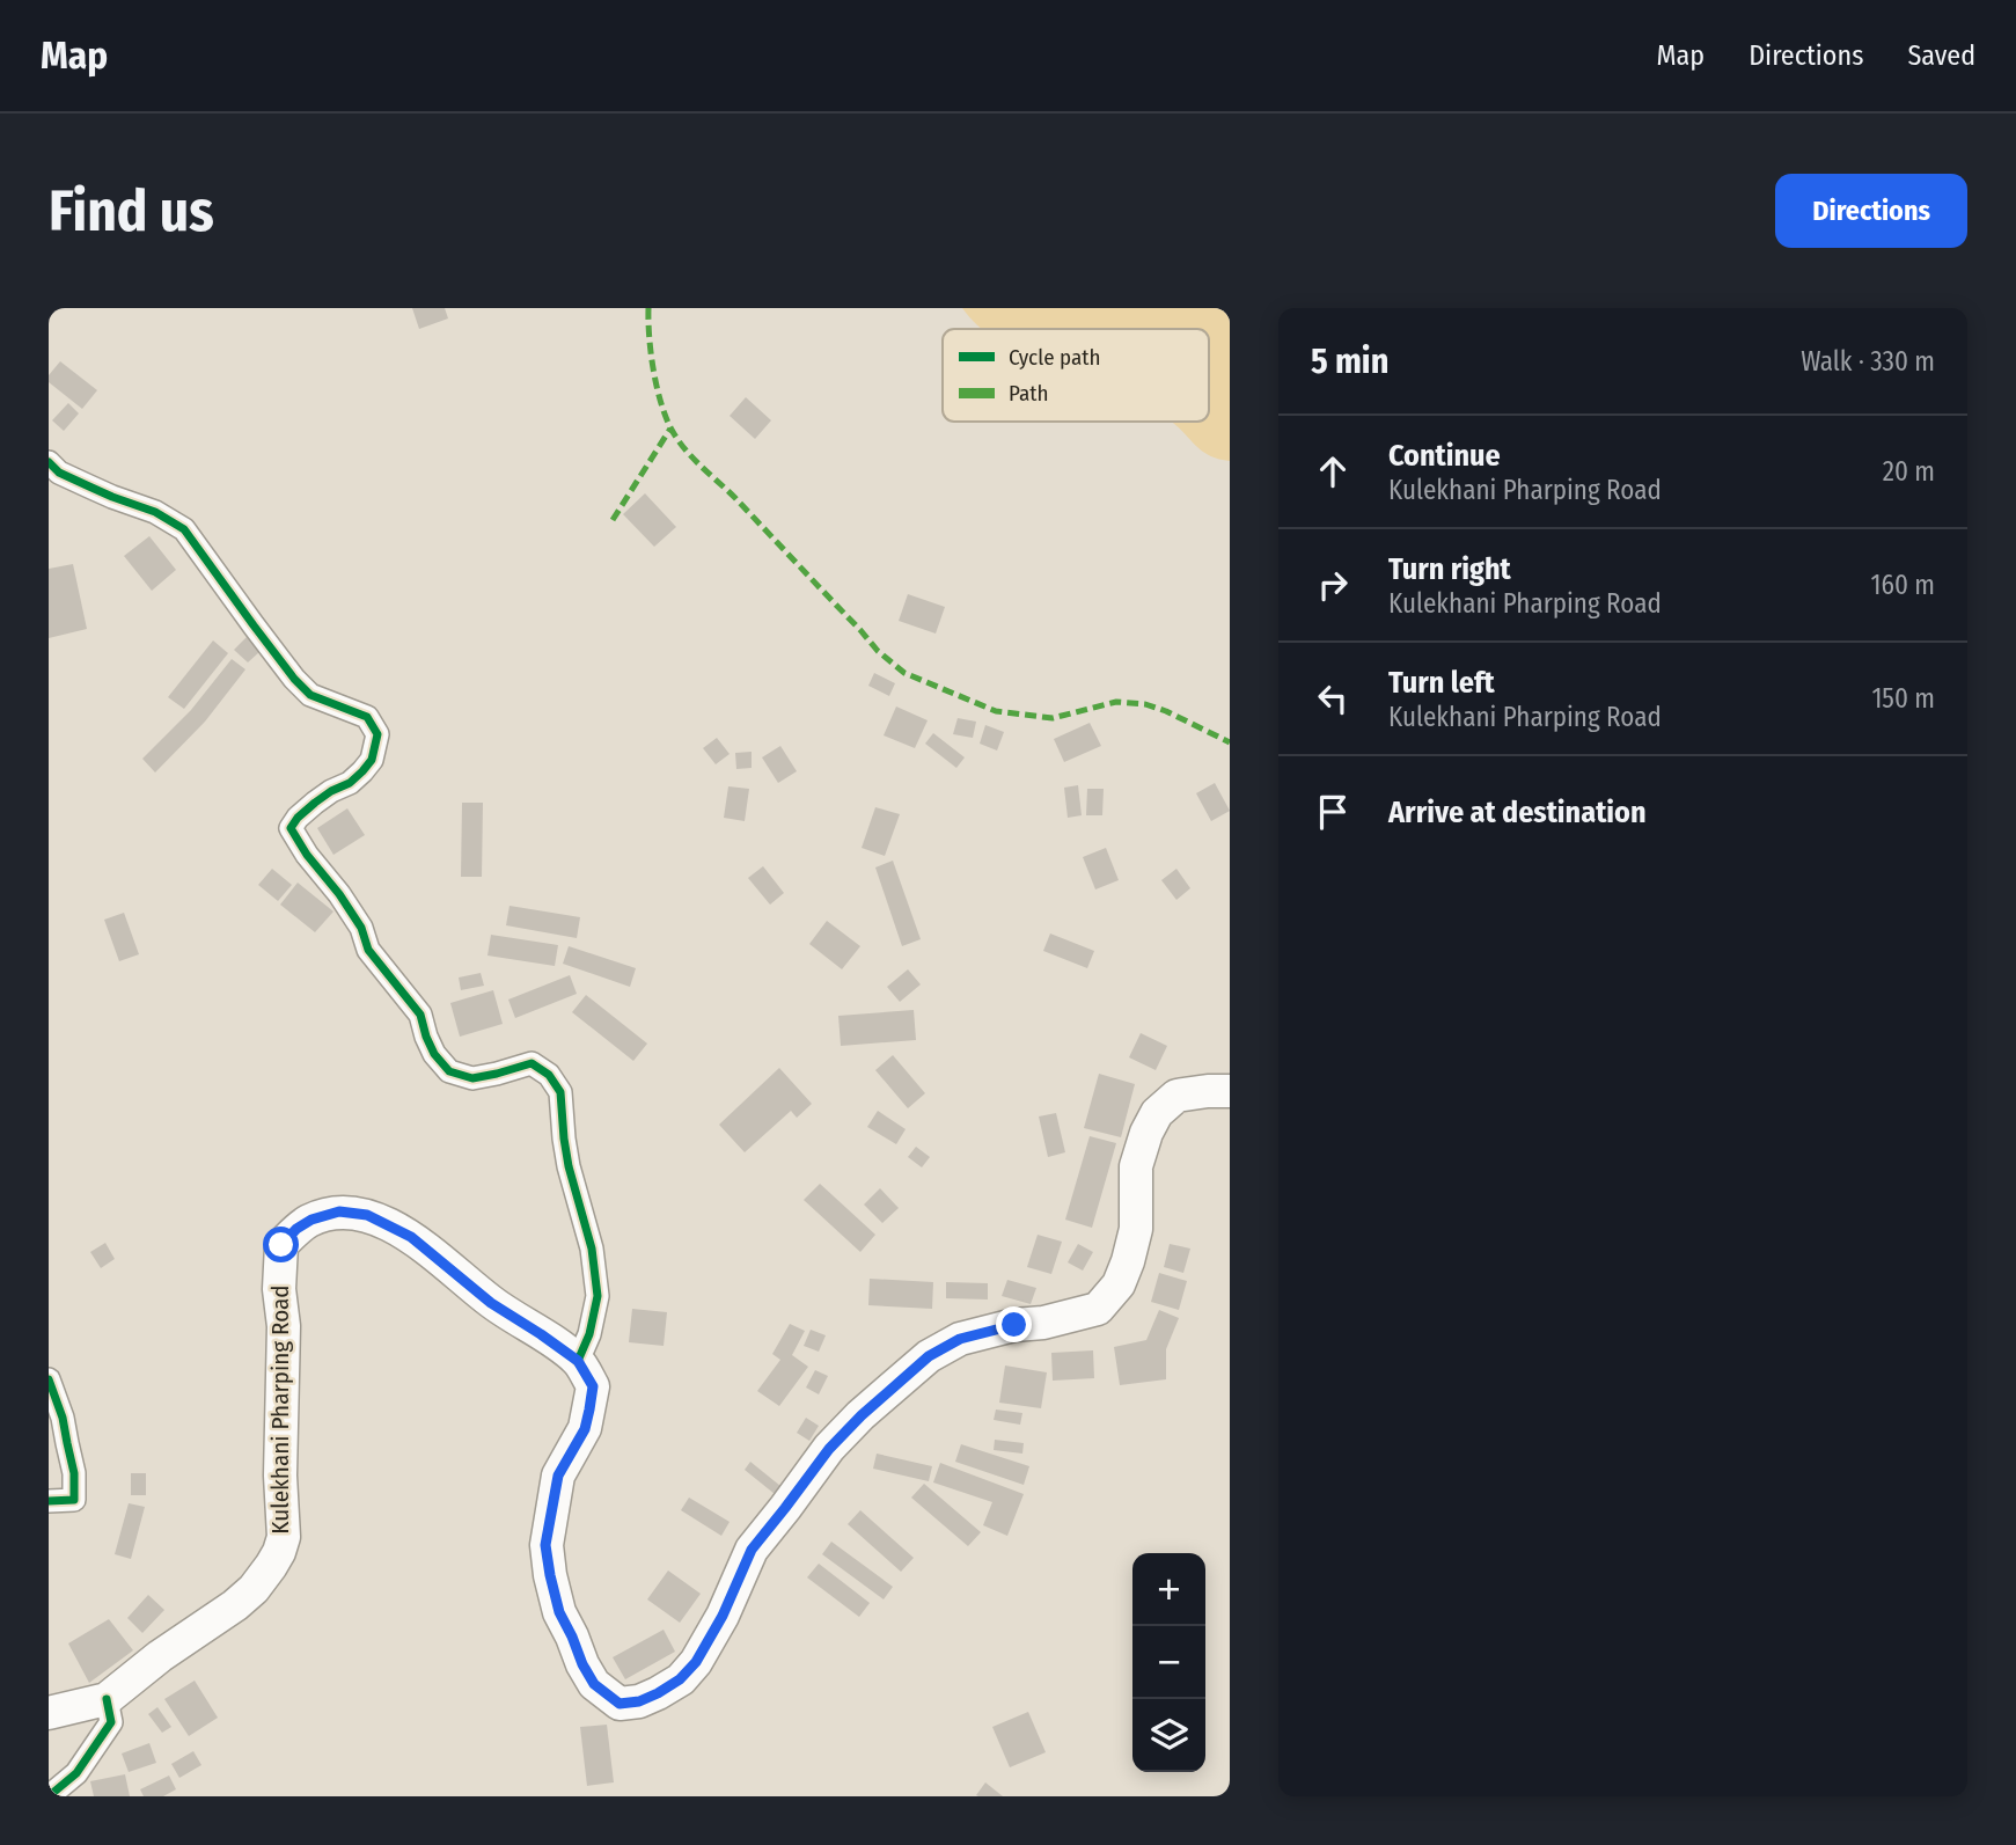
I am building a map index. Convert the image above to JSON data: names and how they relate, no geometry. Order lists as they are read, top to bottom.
{
  "streets": {
    "main road": ["Kulekhani Pharping Road"]
  },
  "legend": ["Cycle path", "Path"],
  "page": {
    "header": "Map",
    "nav": ["Map", "Directions", "Saved"],
    "buttons": "Directions",
    "title": "Find us",
    "heading": ["5 min", "Walk · 330 m"],
    "list": [
      ["Continue", "Kulekhani Pharping Road", "20 m"],
      ["Turn right", "Kulekhani Pharping Road", "160 m"],
      ["Turn left", "Kulekhani Pharping Road", "150 m"],
      "Arrive at destination"
    ],
    "map_buttons": ["+", "−"]
  }
}
